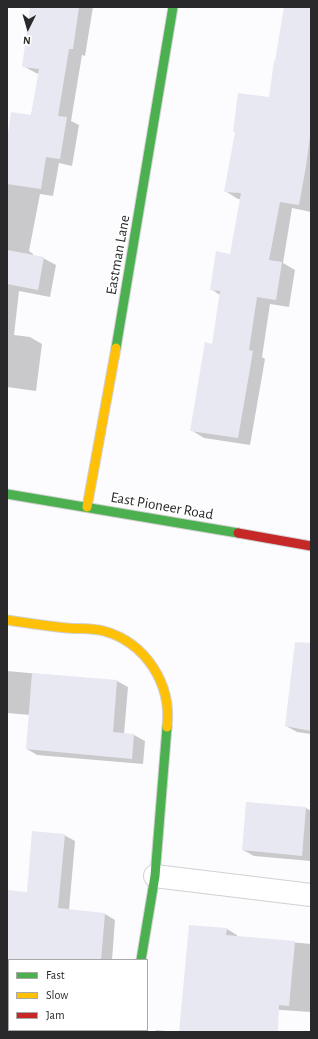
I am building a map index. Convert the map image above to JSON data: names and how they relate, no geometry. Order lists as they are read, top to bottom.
{
  "streets": {
    "street": ["Eastman Lane", "East Pioneer Road"]
  },
  "crossings": [
    ["Eastman Lane", "East Pioneer Road"]
  ],
  "legend": ["Fast", "Slow", "Jam"],
  "north": "bottom"
}
